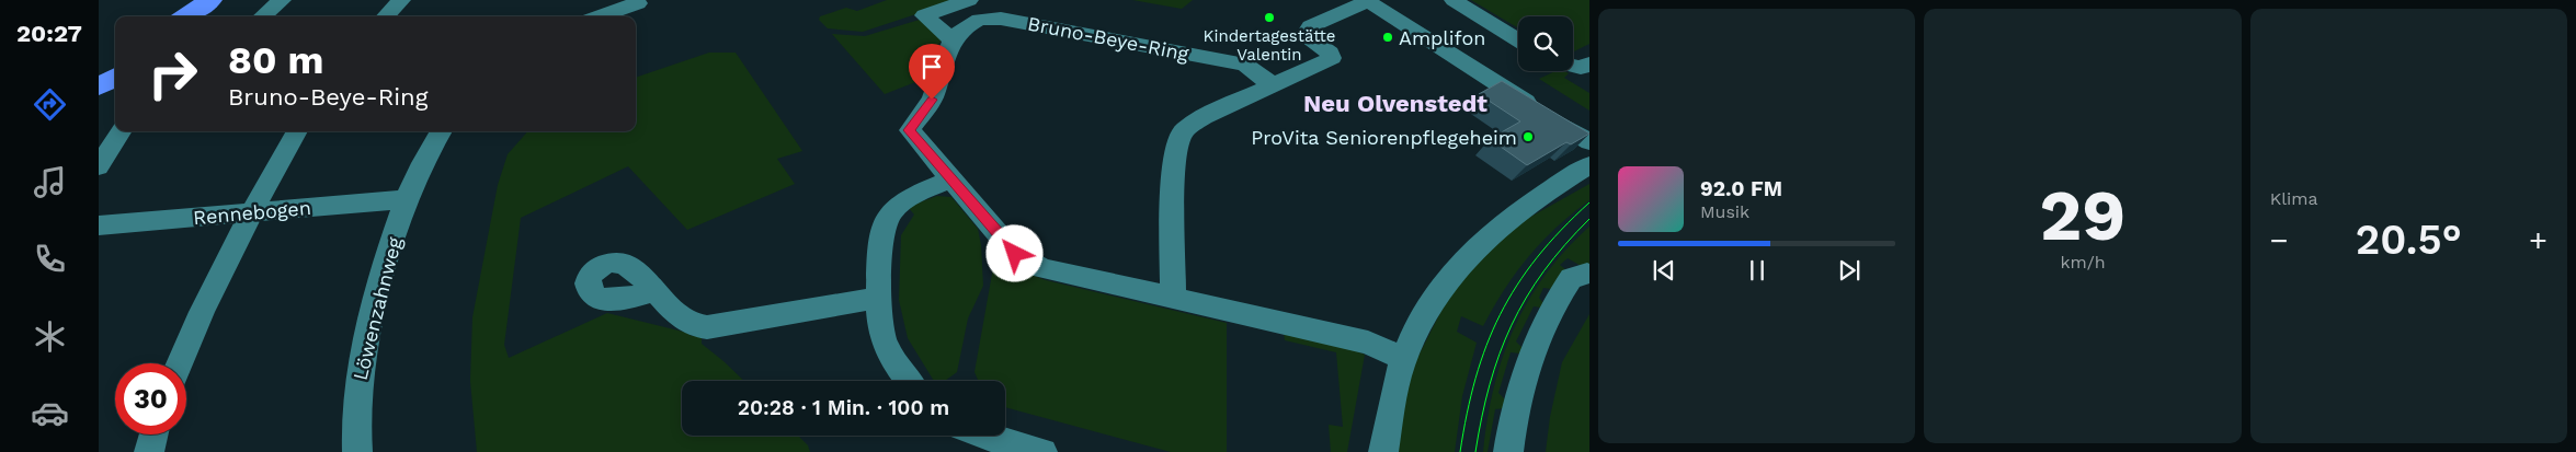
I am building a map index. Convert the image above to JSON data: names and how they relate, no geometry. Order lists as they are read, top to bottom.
{
  "streets": {
    "street": ["Bruno-Beye-Ring", "Rennebogen", "Löwenzahnweg"]
  },
  "crossings": [
    ["Rennebogen", "Löwenzahnweg"]
  ],
  "districts": ["Neu Olvenstedt"],
  "places": ["Kindertagestätte Valentin", "Amplifon", "ProVita Seniorenpflegeheim"],
  "page": {
    "tabs": "20:27",
    "tile": [
      ["29", "km/h"],
      "Klima"
    ],
    "turn": ["80 m", "Bruno-Beye-Ring"],
    "song": ["92.0 FM", "Musik"],
    "heat": ["−", "20.5°", "+"],
    "limit": "30",
    "trip": "20:28 · 1 Min. · 100 m"
  }
}
